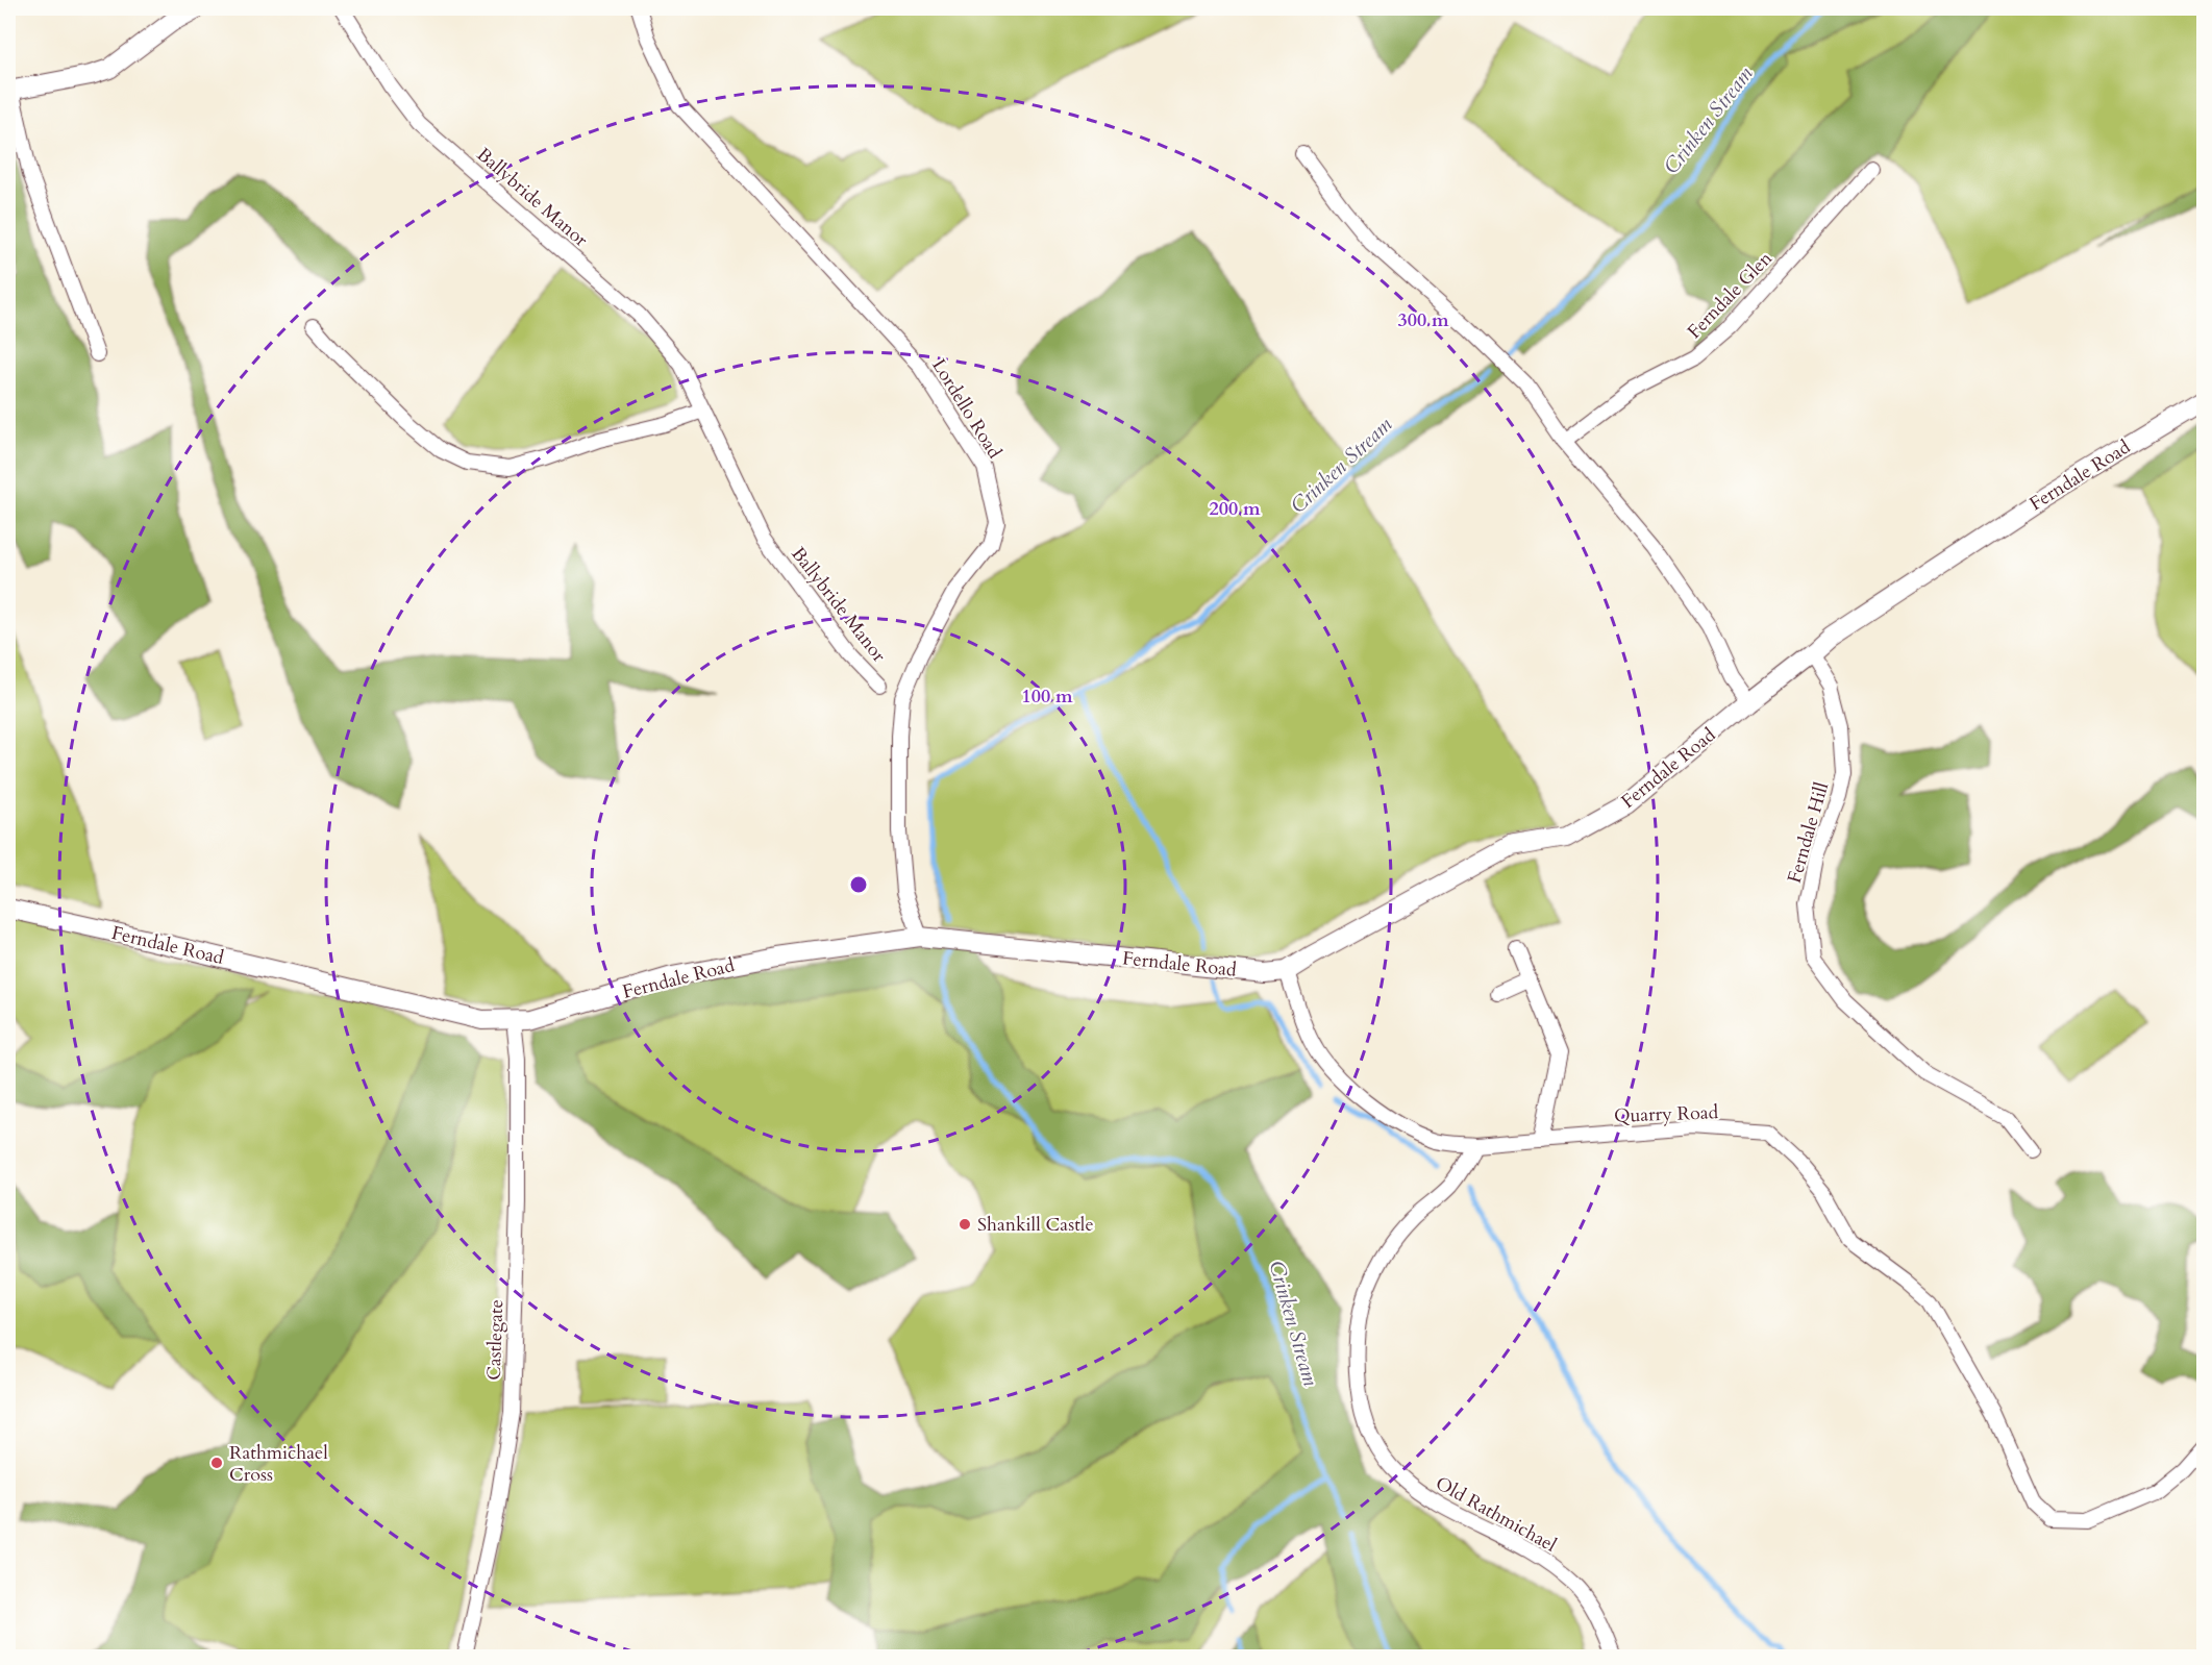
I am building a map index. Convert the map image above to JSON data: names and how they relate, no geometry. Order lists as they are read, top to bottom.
{
  "streets": {
    "street": [
      "Ballybride Manor",
      "Ferndale Glen",
      "Lordello Road",
      "Ferndale Road",
      "Ferndale Hill",
      "Quarry Road",
      "Castlegate",
      "Old Rathmichael"
    ]
  },
  "crossings": [
    ["Lordello Road", "Ferndale Road"],
    ["Ferndale Road", "Ferndale Hill"],
    ["Ferndale Road", "Quarry Road"],
    ["Ferndale Road", "Castlegate"],
    ["Quarry Road", "Old Rathmichael"]
  ],
  "water": ["Crinken Stream"],
  "places": ["Shankill Castle", "Rathmichael Cross"],
  "rings": ["300 m", "200 m", "100 m"]
}
